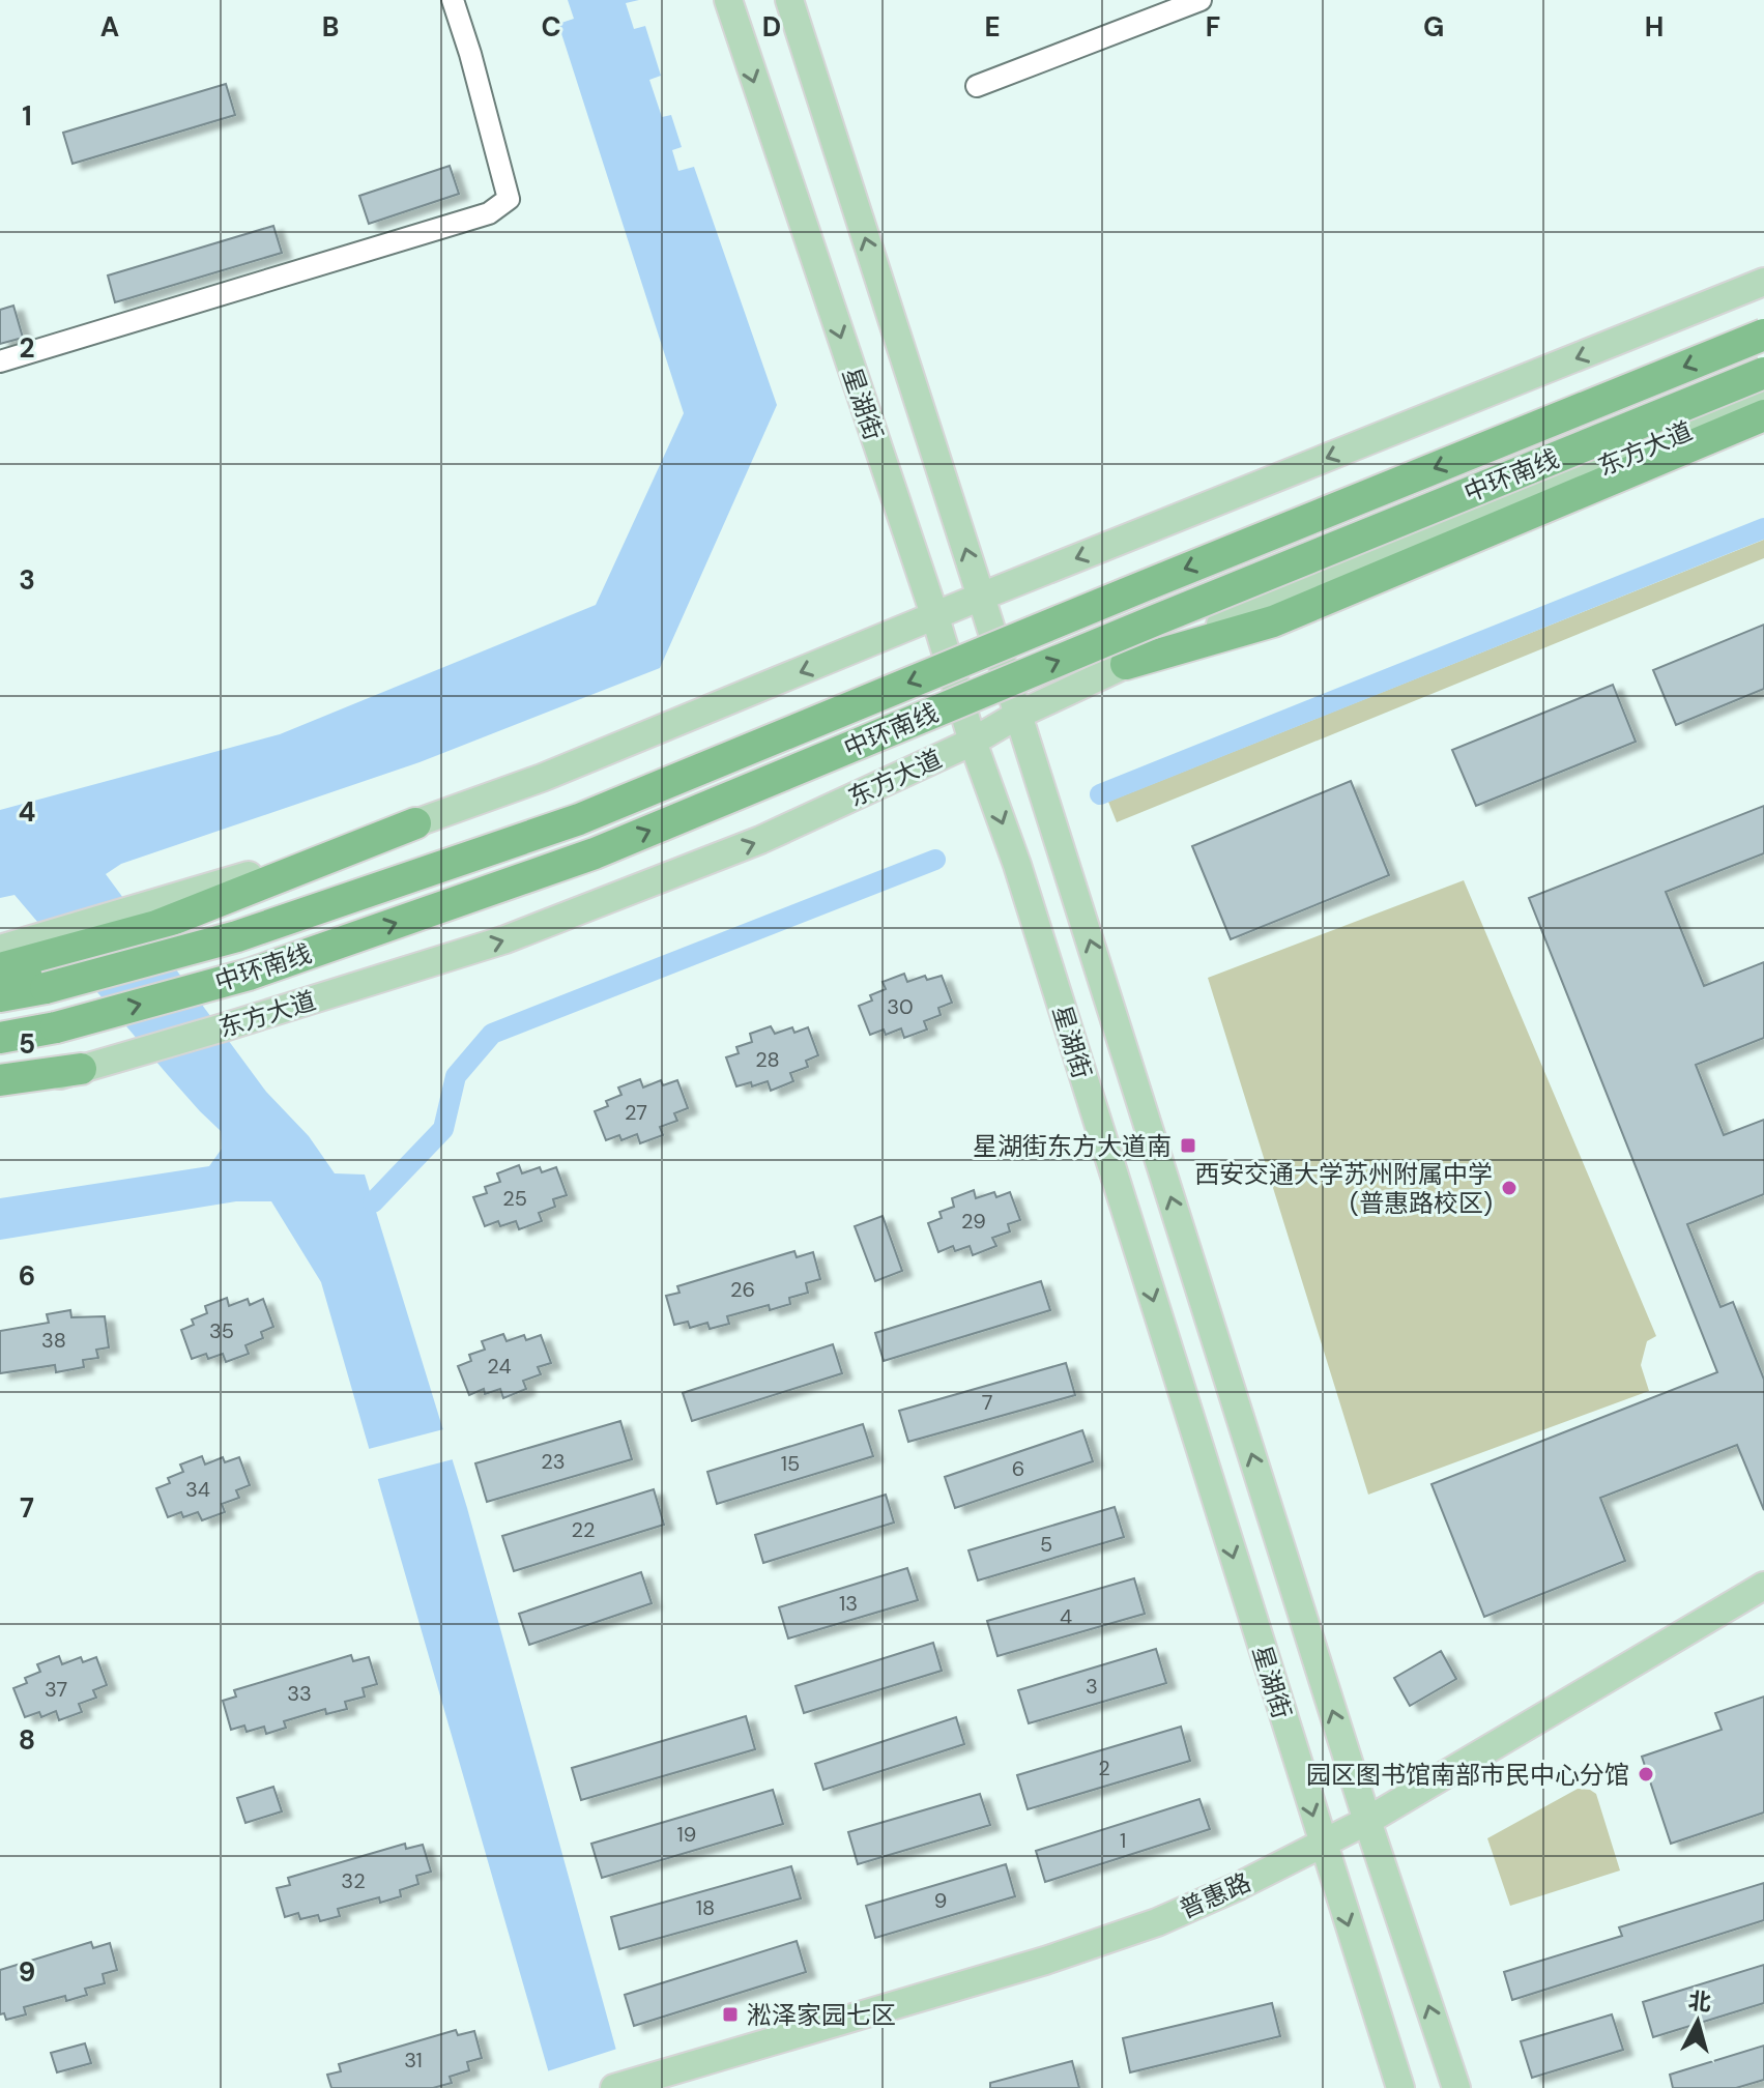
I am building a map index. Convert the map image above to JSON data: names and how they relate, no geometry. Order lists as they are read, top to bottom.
{
  "streets": {
    "highway": ["中环南线"],
    "main road": ["星湖街", "东方大道", "普惠路"]
  },
  "crossings": [
    ["星湖街", "东方大道"],
    ["星湖街", "普惠路"]
  ],
  "places": {
    "transit": ["星湖街东方大道南", "淞泽家园七区"],
    "other": ["西安交通大学苏州附属中学 (普惠路校区)", "园区图书馆南部市民中心分馆"]
  },
  "house_numbers": [
    "30",
    "28",
    "27",
    "25",
    "29",
    "26",
    "35",
    "38",
    "24",
    "7",
    "23",
    "15",
    "6",
    "34",
    "22",
    "5",
    "13",
    "4",
    "3",
    "37",
    "33",
    "2",
    "19",
    "1",
    "32",
    "9",
    "18",
    "31"
  ],
  "north": "top",
  "grid": {
    "columns": [
      "A",
      "B",
      "C",
      "D",
      "E",
      "F",
      "G",
      "H"
    ],
    "rows": [
      "1",
      "2",
      "3",
      "4",
      "5",
      "6",
      "7",
      "8",
      "9"
    ]
  }
}
